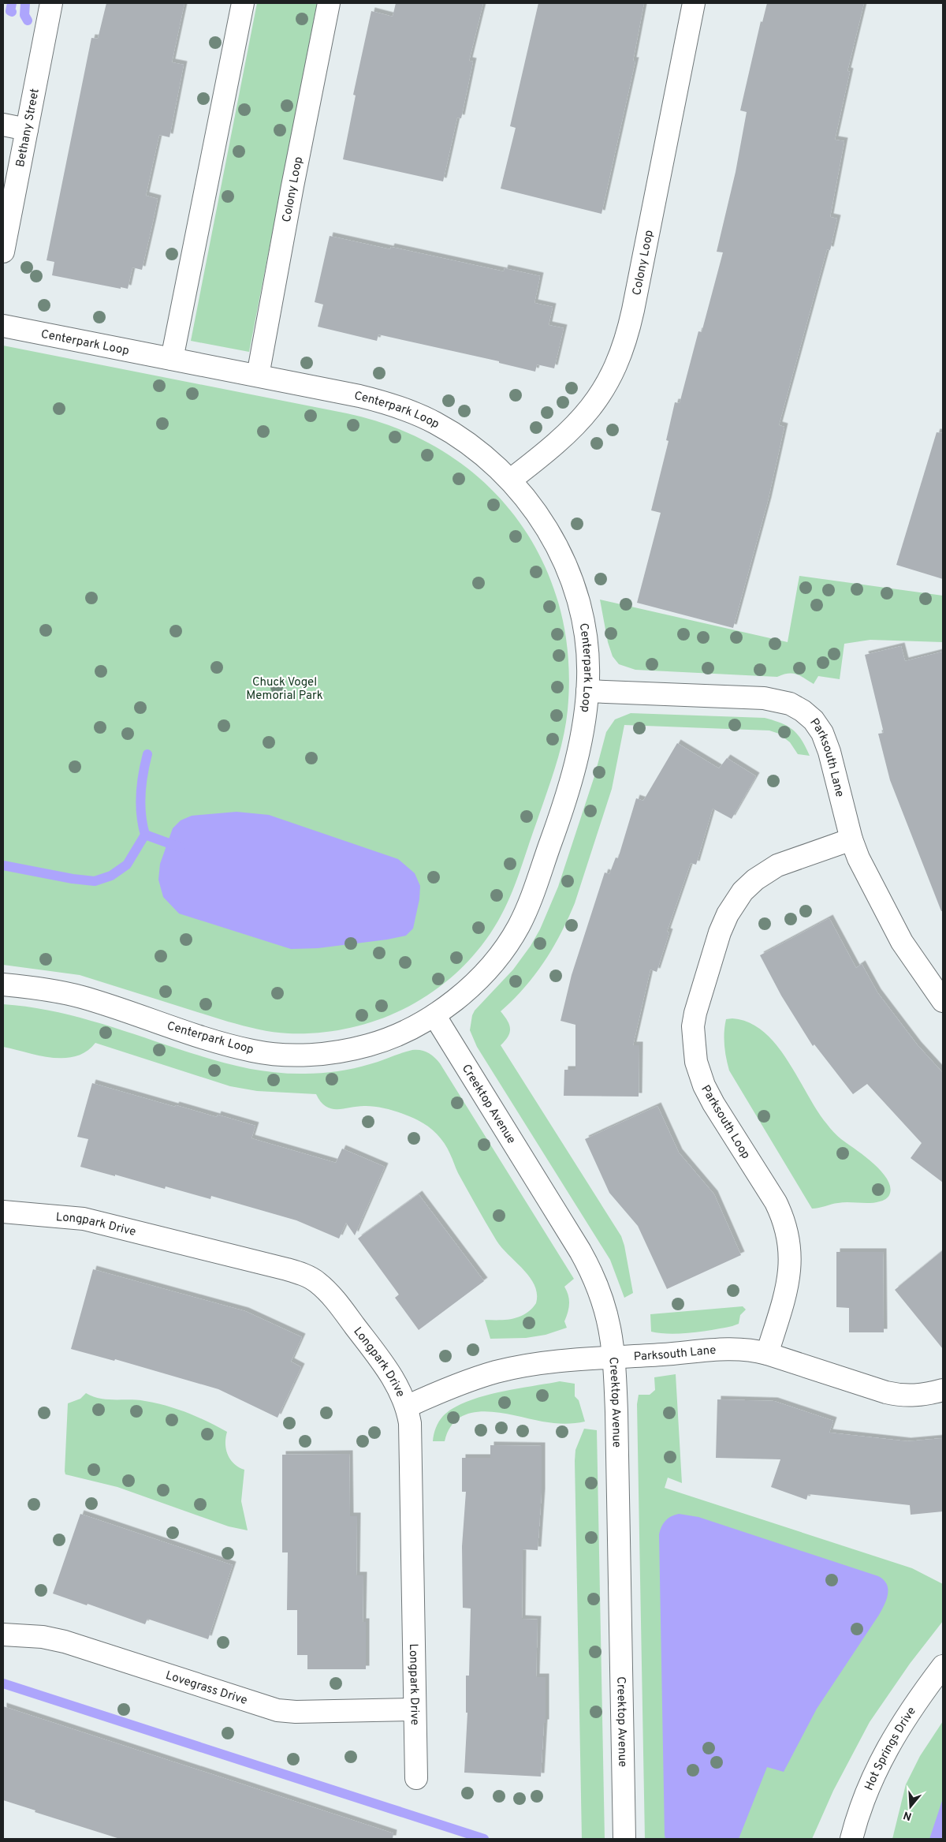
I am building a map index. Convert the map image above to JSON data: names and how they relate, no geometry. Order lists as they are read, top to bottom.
{
  "streets": {
    "street": [
      "Bethany Street",
      "Colony Loop",
      "Centerpark Loop",
      "Parksouth Lane",
      "Creektop Avenue",
      "Parksouth Loop",
      "Longpark Drive",
      "Lovegrass Drive",
      "Hot Springs Drive"
    ]
  },
  "crossings": [
    ["Colony Loop", "Centerpark Loop"],
    ["Centerpark Loop", "Parksouth Lane"],
    ["Centerpark Loop", "Creektop Avenue"],
    ["Parksouth Lane", "Creektop Avenue"],
    ["Parksouth Lane", "Parksouth Loop"],
    ["Parksouth Lane", "Longpark Drive"],
    ["Longpark Drive", "Lovegrass Drive"]
  ],
  "parks": ["Chuck Vogel Memorial Park"],
  "north": "bottom"
}
